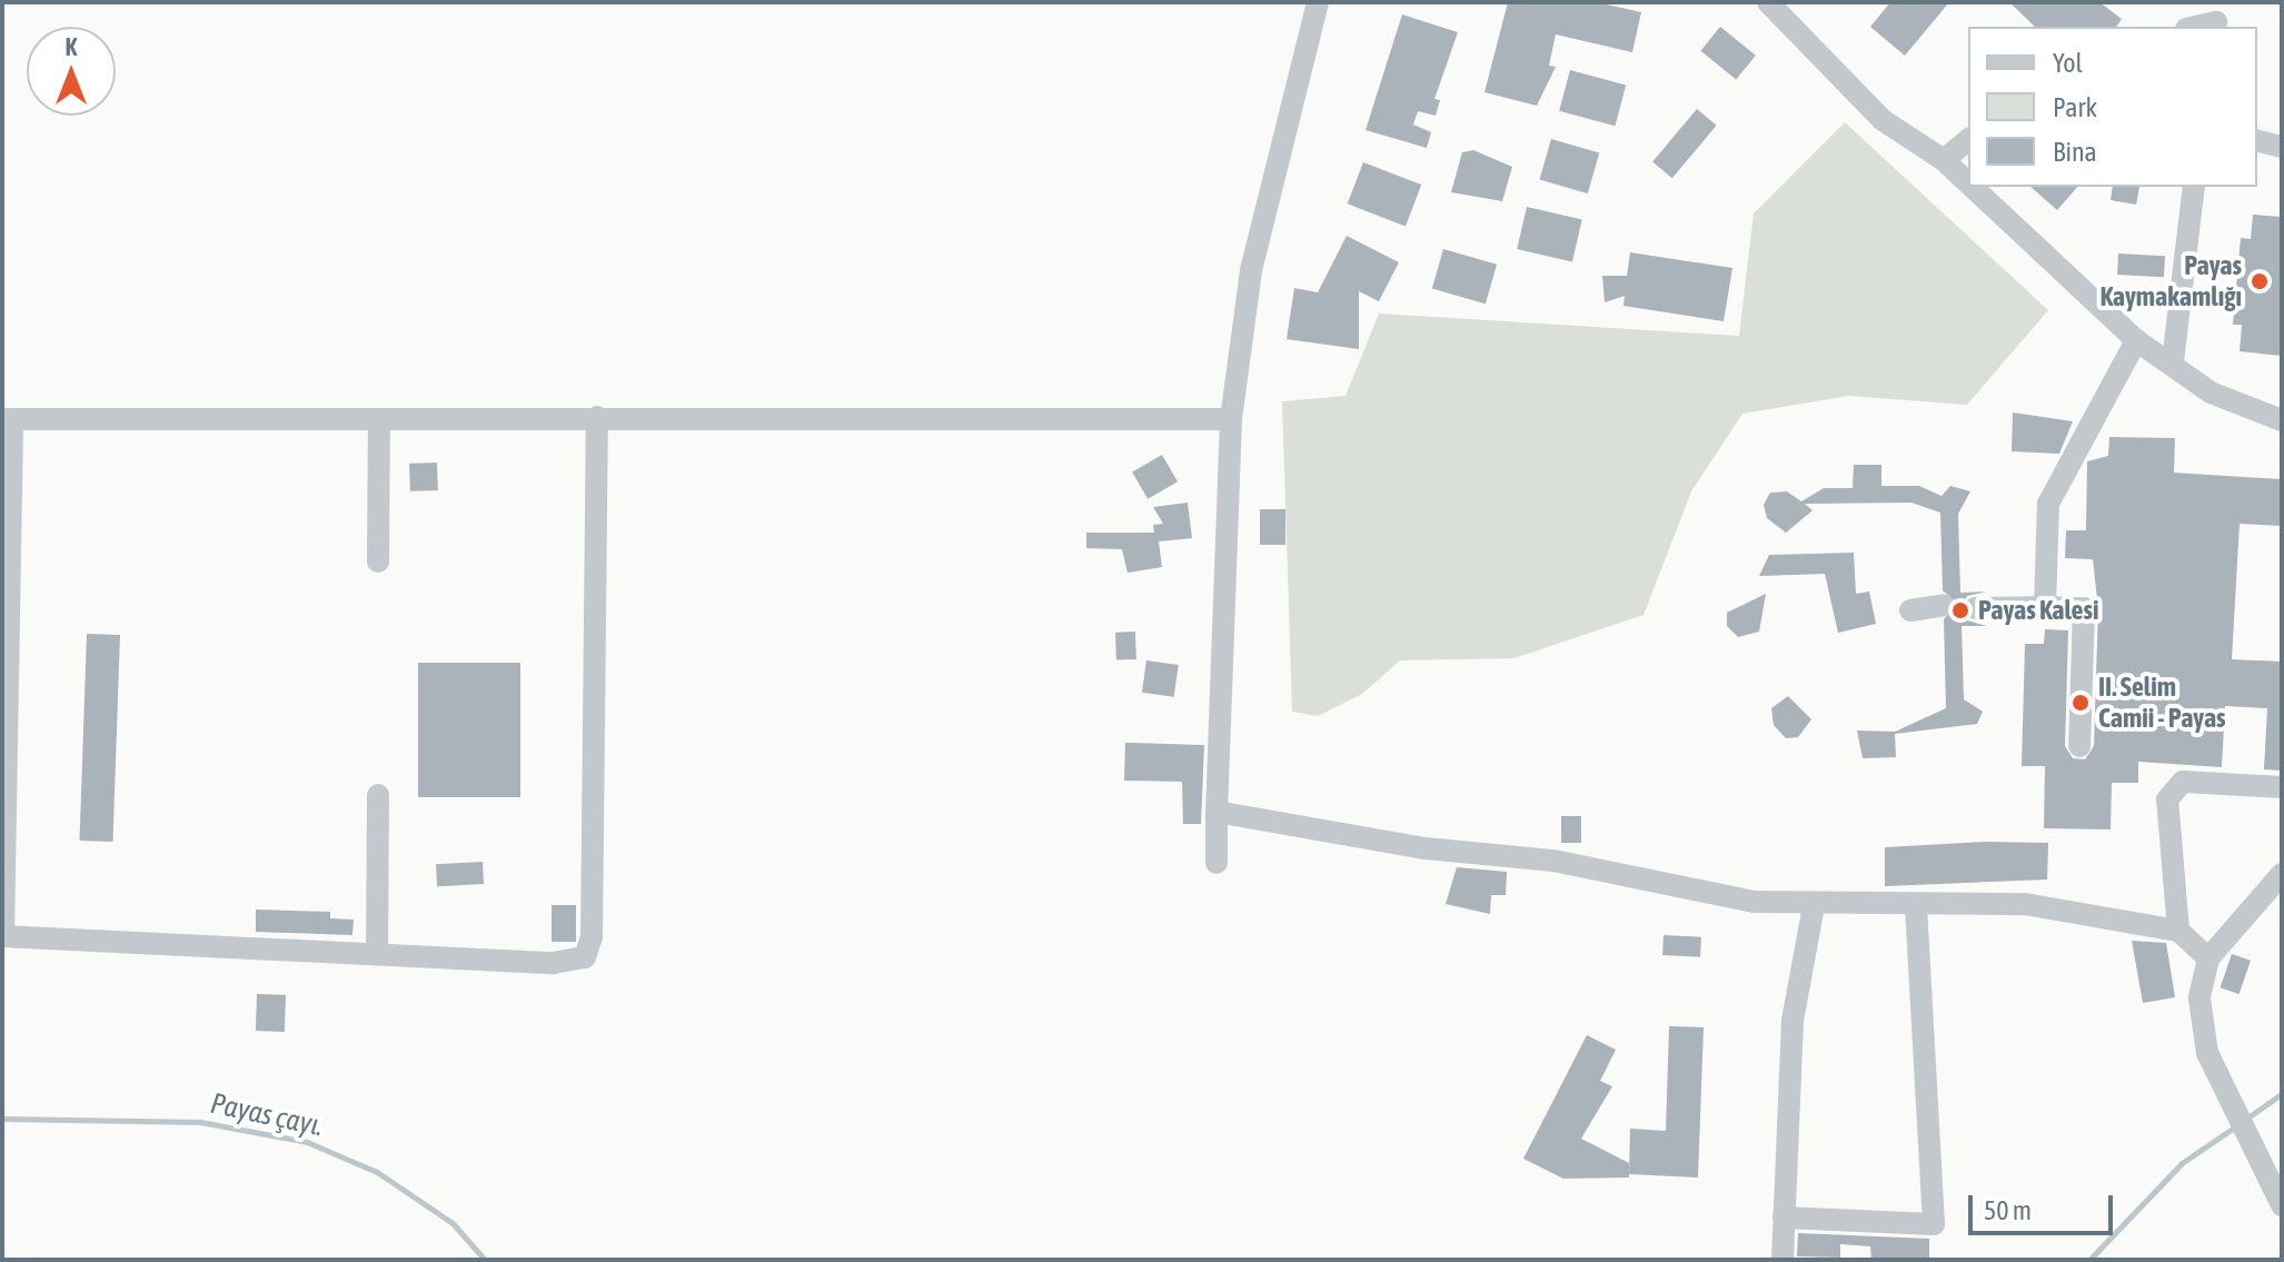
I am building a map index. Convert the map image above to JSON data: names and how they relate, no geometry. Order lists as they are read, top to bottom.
{
  "water": ["Payas çayı."],
  "places": ["Payas Kaymakamlığı", "Payas Kalesi", "II. Selim Camii - Payas"],
  "legend": ["Yol", "Park", "Bina"],
  "scale_bar": "50 m",
  "north": "top"
}
